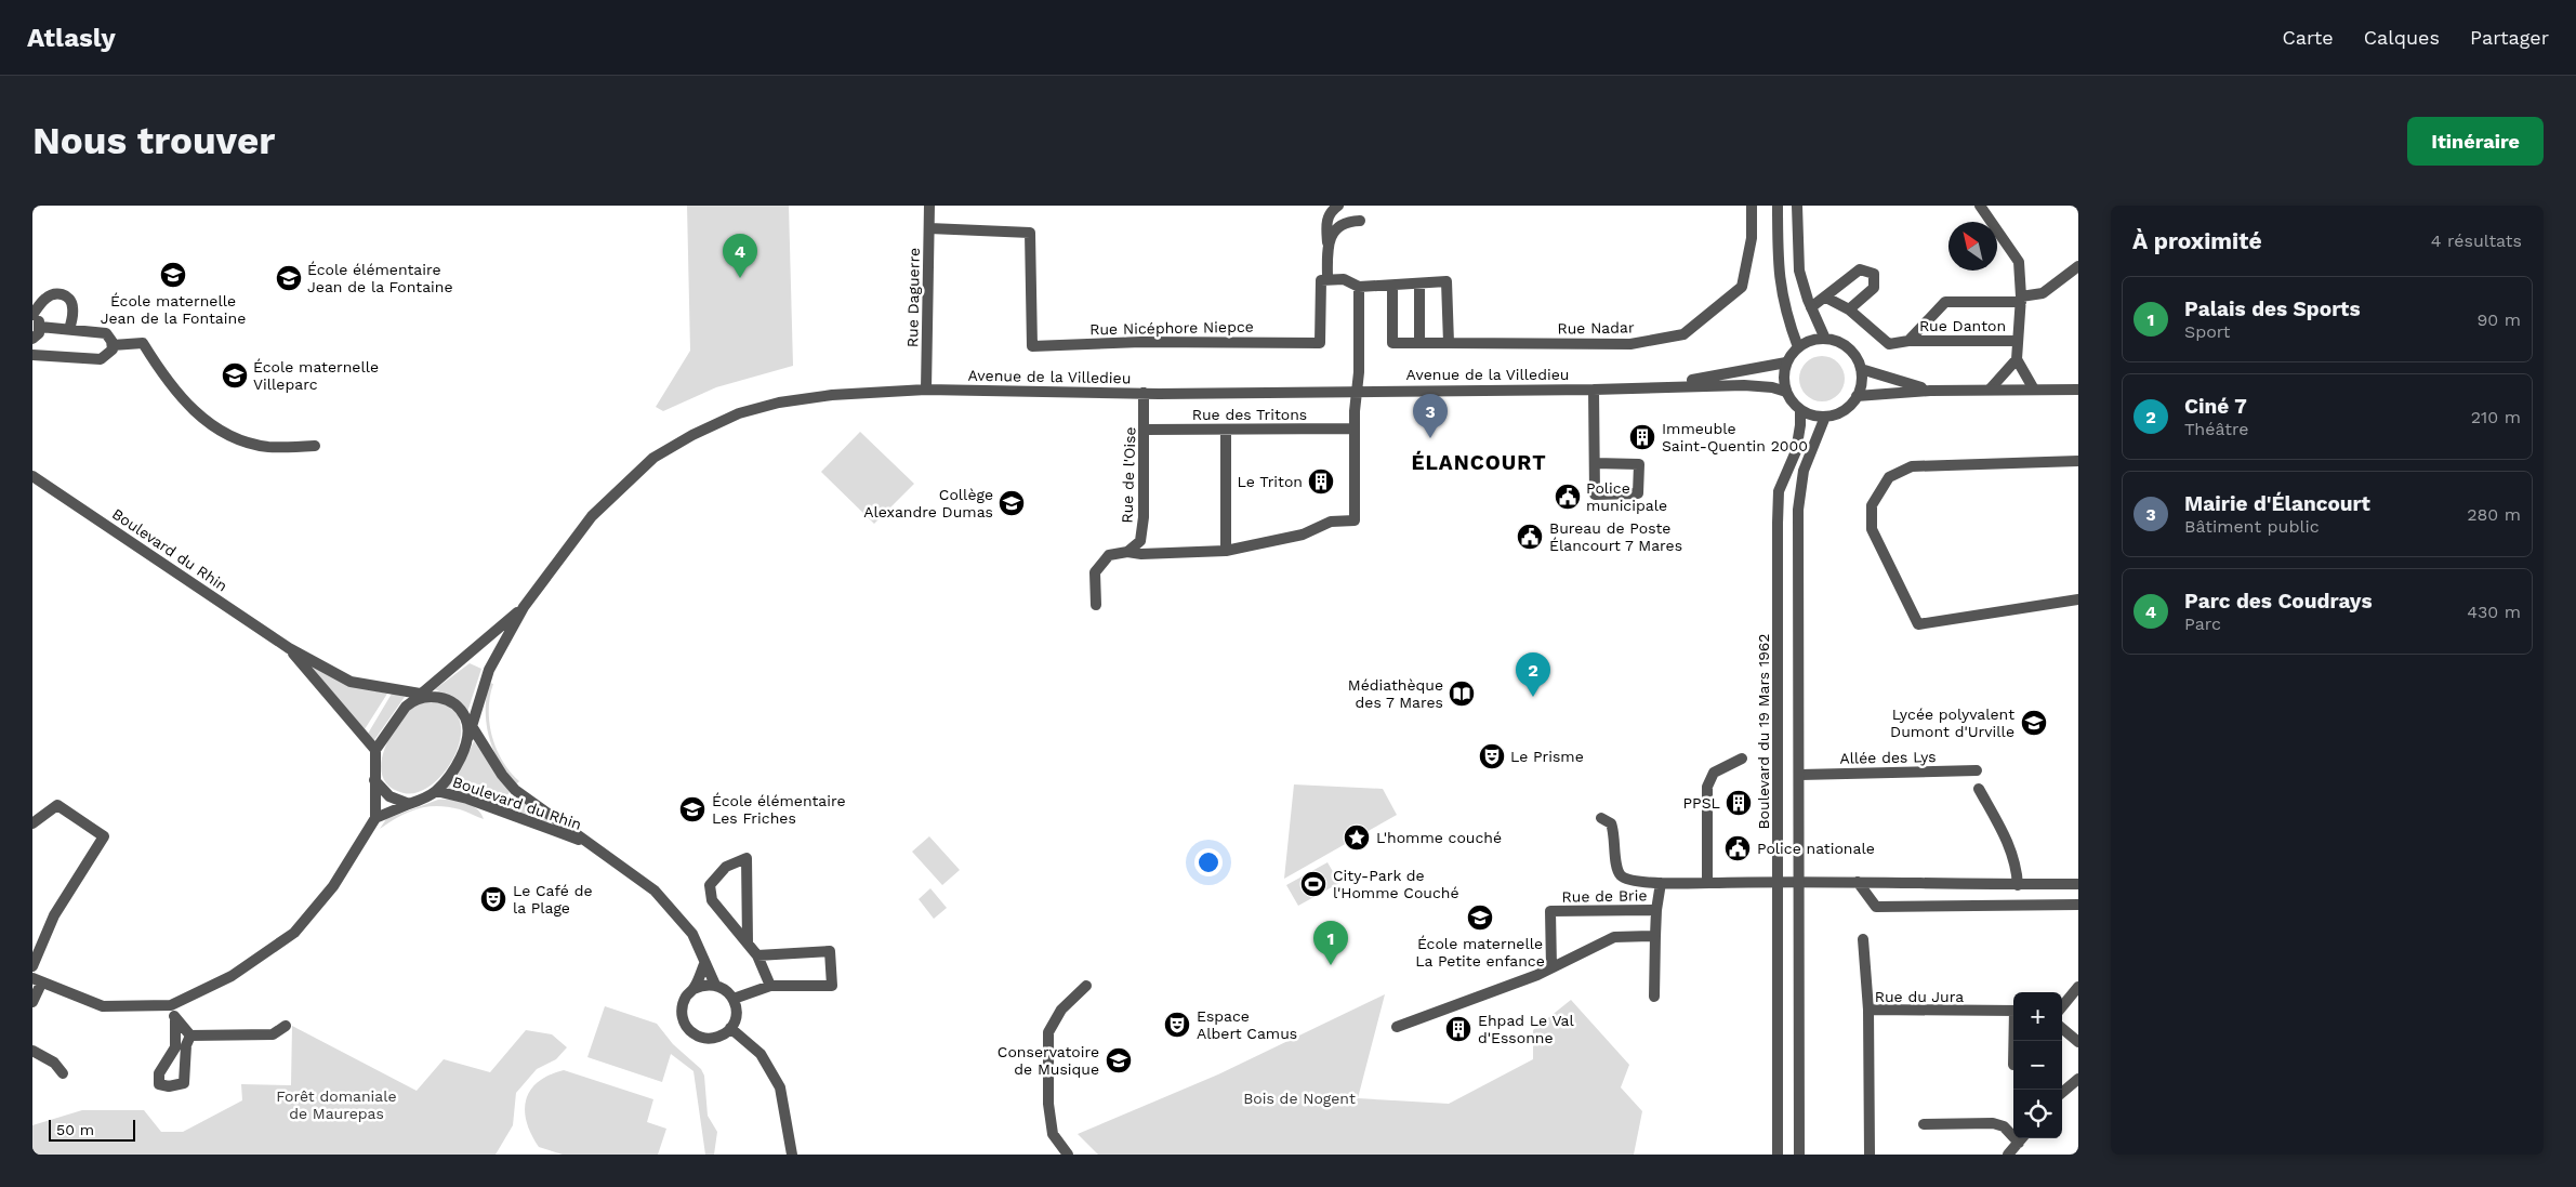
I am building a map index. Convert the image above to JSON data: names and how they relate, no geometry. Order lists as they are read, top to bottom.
{
  "streets": {
    "street": [
      "Rue Daguerre",
      "Rue Danton",
      "Rue Nicéphore Niepce",
      "Rue Nadar",
      "Avenue de la Villedieu",
      "Rue des Tritons",
      "Rue de l'Oise",
      "Boulevard du Rhin",
      "Boulevard du 19 Mars 1962",
      "Allée des Lys",
      "Rue de Brie",
      "Rue du Jura"
    ]
  },
  "crossings": [
    ["Rue Daguerre", "Rue Nicéphore Niepce"],
    ["Rue Daguerre", "Avenue de la Villedieu"],
    ["Avenue de la Villedieu", "Rue de l'Oise"],
    ["Avenue de la Villedieu", "Boulevard du Rhin"],
    ["Avenue de la Villedieu", "Boulevard du 19 Mars 1962"],
    ["Rue des Tritons", "Rue de l'Oise"]
  ],
  "districts": ["ÉLANCOURT"],
  "parks": ["Forêt domaniale de Maurepas", "Bois de Nogent"],
  "places": {
    "school or university": [
      "École maternelle Jean de la Fontaine",
      "École élémentaire Jean de la Fontaine",
      "École maternelle Villeparc",
      "Collège Alexandre Dumas",
      "Lycée polyvalent Dumont d'Urville",
      "École élémentaire Les Friches",
      "École maternelle La Petite enfance",
      "Conservatoire de Musique"
    ],
    "building": [
      "Immeuble Saint-Quentin 2000",
      "Le Triton",
      "PPSL",
      "Ehpad Le Val d'Essonne"
    ],
    "public building": ["Police municipale", "Bureau de Poste Élancourt 7 Mares", "Police nationale"],
    "library": ["Médiathèque des 7 Mares"],
    "theatre": ["Le Prisme", "Le Café de la Plage", "Espace Albert Camus"],
    "place": ["L'homme couché"],
    "sports": ["City-Park de l'Homme Couché"]
  },
  "scale_bar": "50 m",
  "north": "top left",
  "page": {
    "header": "Atlasly",
    "nav": ["Carte", "Calques", "Partager"],
    "buttons": "Itinéraire",
    "title": "Nous trouver",
    "heading": ["À proximité", "4 résultats"],
    "pins": [
      "4",
      "3",
      "2",
      "1"
    ],
    "list": [
      {
        "mark": "1",
        "name": "Palais des Sports",
        "note": "Sport",
        "value": "90 m"
      },
      {
        "mark": "2",
        "name": "Ciné 7",
        "note": "Théâtre",
        "value": "210 m"
      },
      {
        "mark": "3",
        "name": "Mairie d'Élancourt",
        "note": "Bâtiment public",
        "value": "280 m"
      },
      {
        "mark": "4",
        "name": "Parc des Coudrays",
        "note": "Parc",
        "value": "430 m"
      }
    ],
    "map_buttons": ["+", "−"],
    "scale": "50 m"
  }
}
